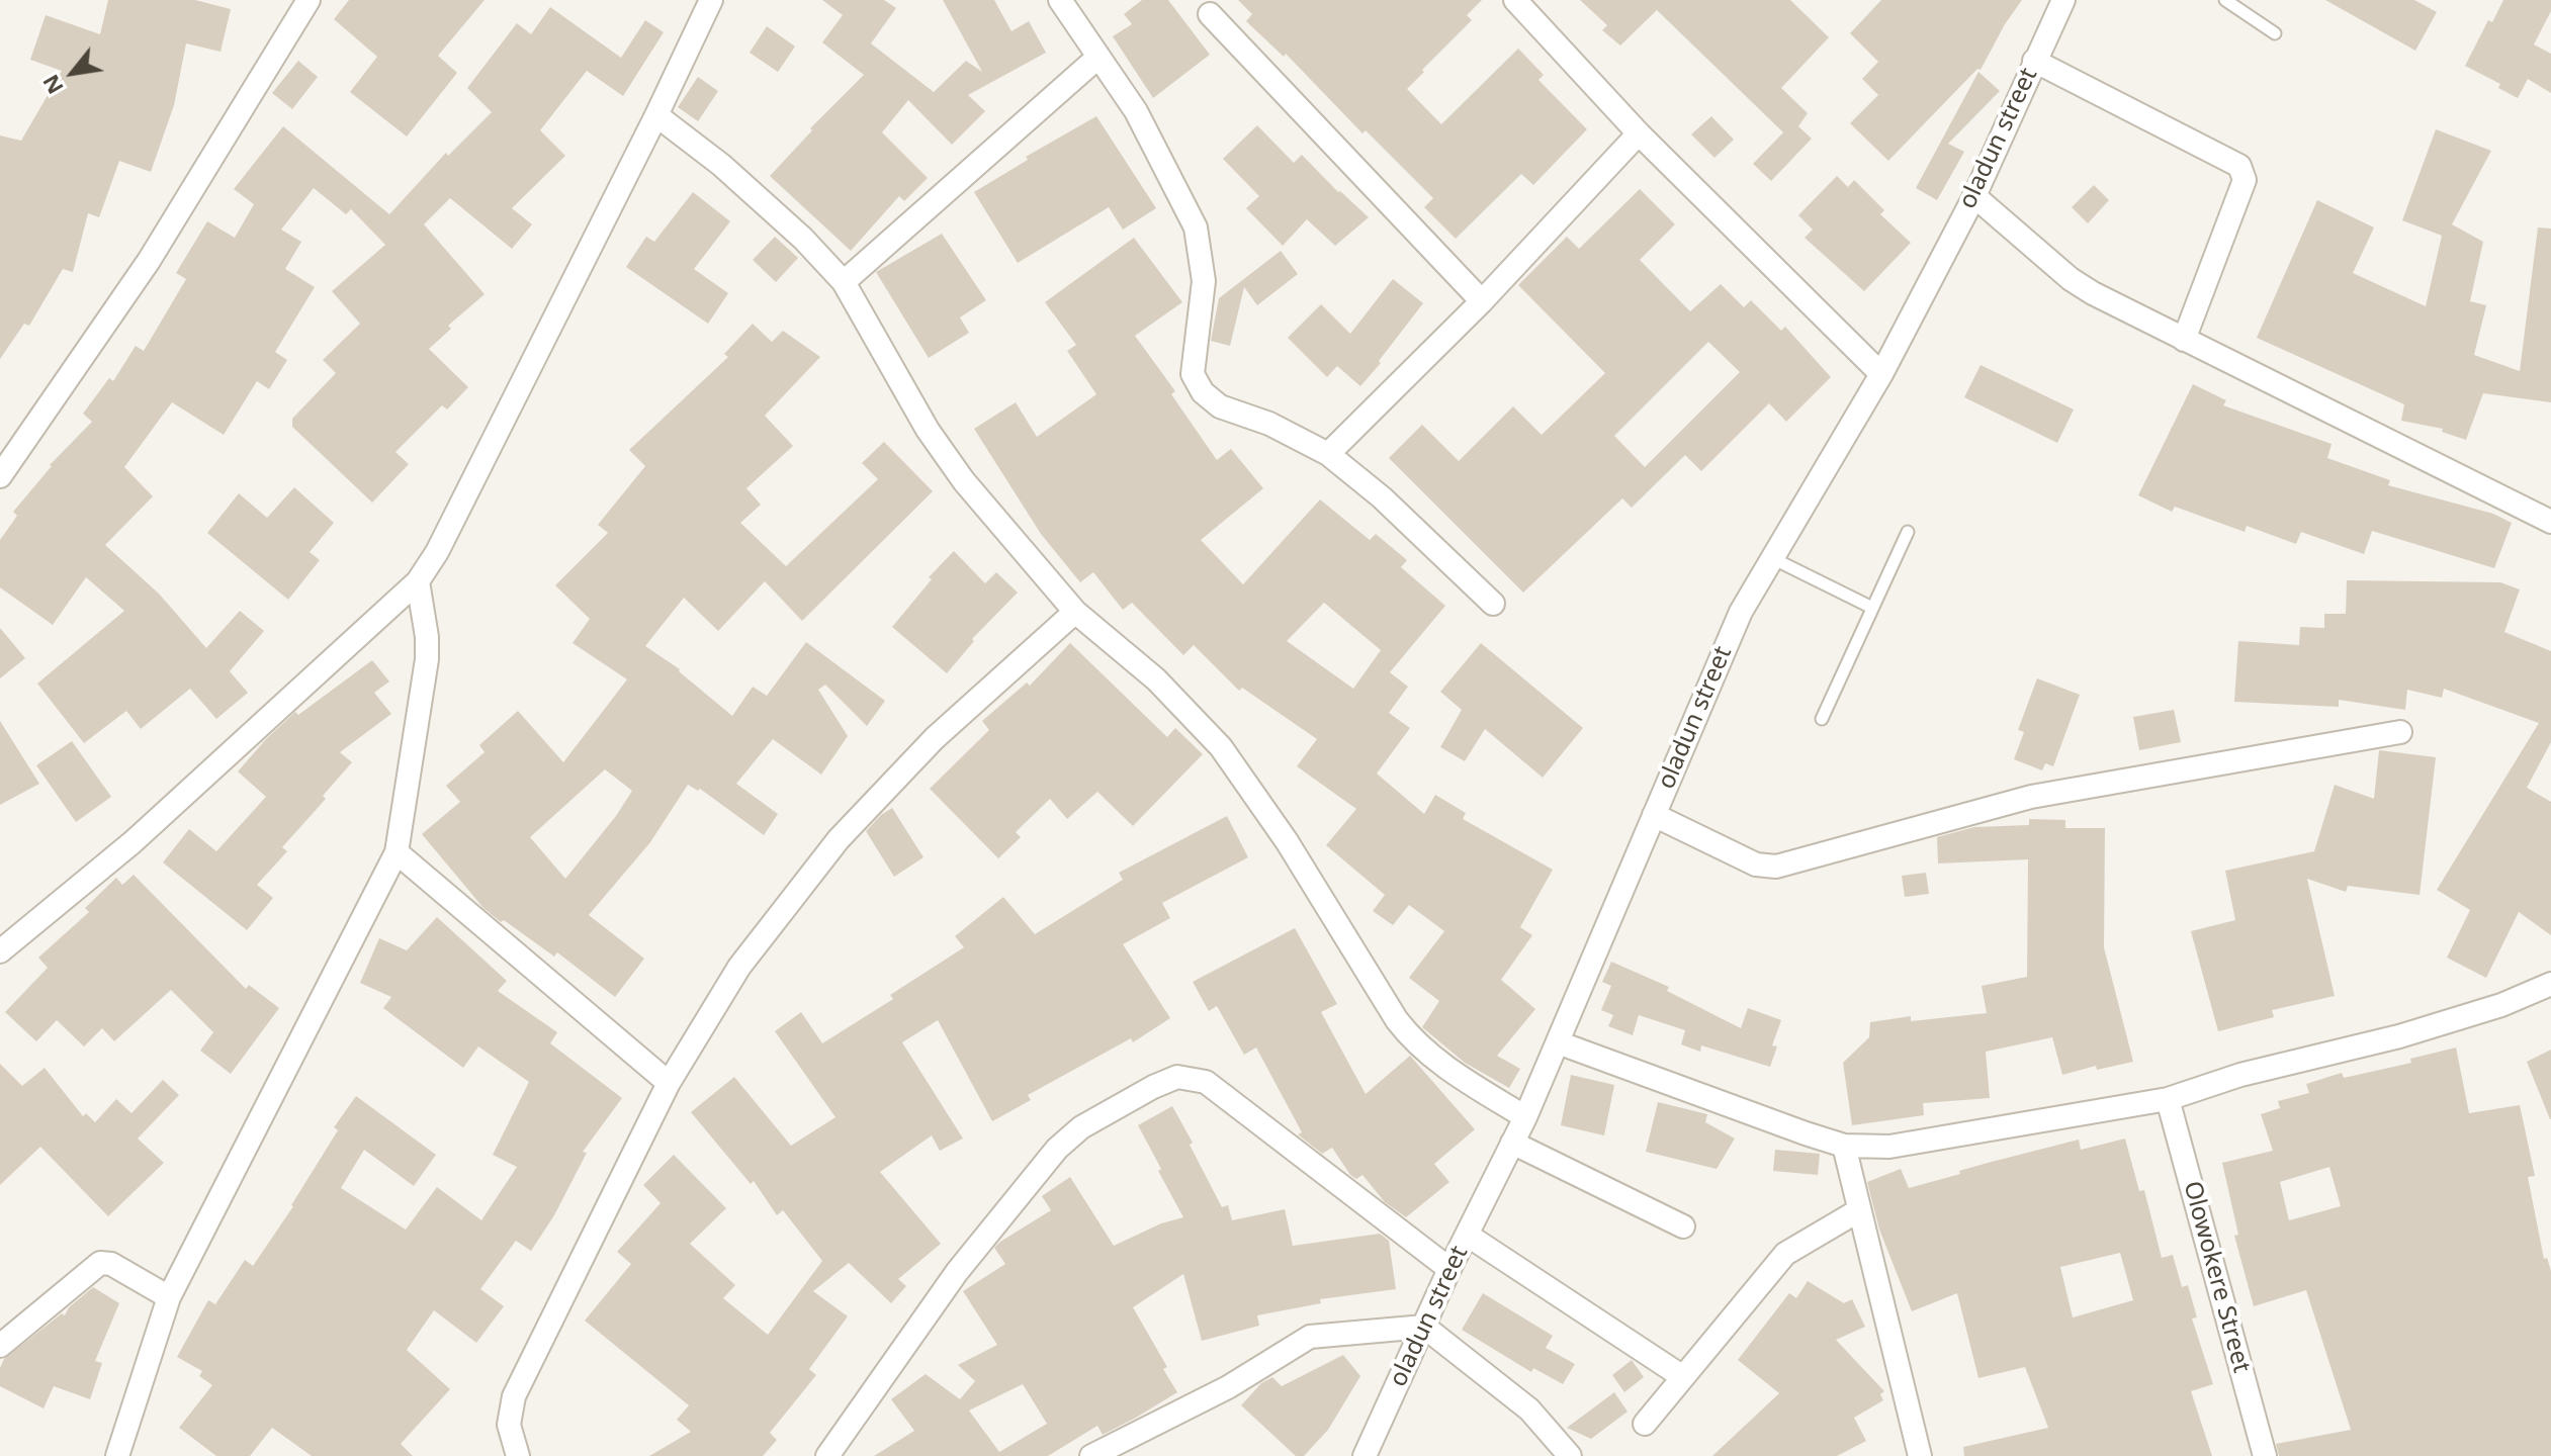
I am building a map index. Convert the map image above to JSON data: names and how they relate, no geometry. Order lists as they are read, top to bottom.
{
  "streets": {
    "street": ["oladun street", "Olowokere Street"]
  },
  "north": "bottom left"
}
